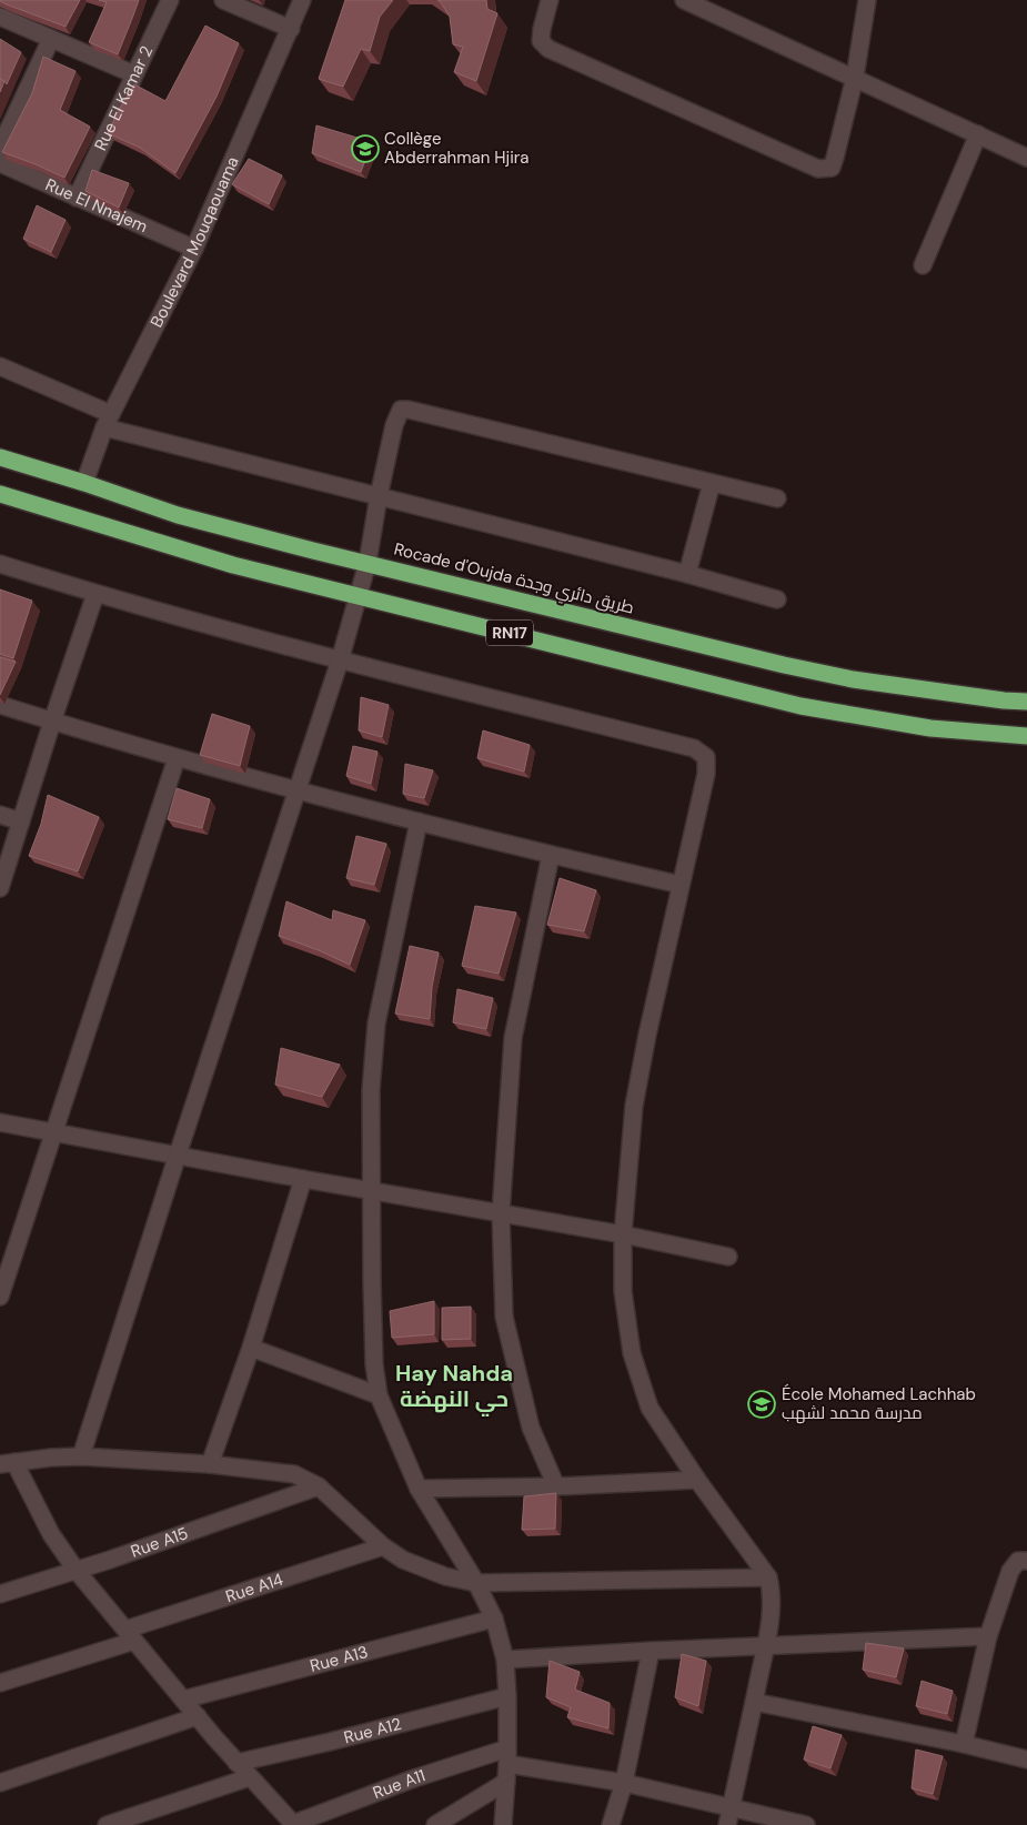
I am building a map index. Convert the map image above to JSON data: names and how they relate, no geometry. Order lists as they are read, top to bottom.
{
  "streets": {
    "highway": ["Rocade d'Oujda طريق دائري وجدة", "RN17"],
    "street": [
      "Rue El Kamar 2",
      "Rue El Nnajem",
      "Boulevard Mouqaouama",
      "Rue A15",
      "Rue A14",
      "Rue A13",
      "Rue A12",
      "Rue A11"
    ]
  },
  "crossings": [
    ["Rue El Kamar 2", "Rue El Nnajem"],
    ["Rue El Nnajem", "Boulevard Mouqaouama"],
    ["Boulevard Mouqaouama", "Rocade d'Oujda طريق دائري وجدة"]
  ],
  "districts": ["Hay Nahda حي النهضة"],
  "places": {
    "school or university": ["Collège Abderrahman Hjira", "École Mohamed Lachhab مدرسة محمد لشهب"]
  }
}
